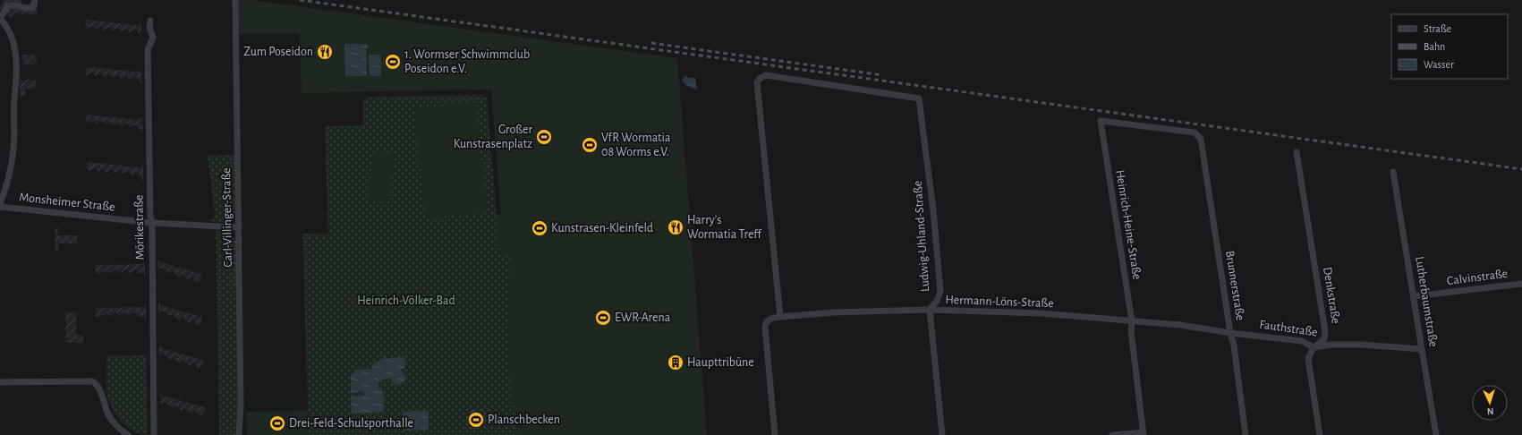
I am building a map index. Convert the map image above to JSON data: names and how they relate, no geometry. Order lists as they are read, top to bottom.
{
  "streets": {
    "street": [
      "Monsheimer Straße",
      "Carl-Villinger-Straße",
      "Heinrich-Heine-Straße",
      "Mörikestraße",
      "Ludwig-Uhland-Straße",
      "Calvinstraße",
      "Brunnerstraße",
      "Denkstraße",
      "Hermann-Löns-Straße",
      "Lutherbaumstraße",
      "Fauthstraße"
    ]
  },
  "crossings": [
    ["Monsheimer Straße", "Carl-Villinger-Straße"],
    ["Monsheimer Straße", "Mörikestraße"],
    ["Heinrich-Heine-Straße", "Brunnerstraße"],
    ["Heinrich-Heine-Straße", "Hermann-Löns-Straße"],
    ["Heinrich-Heine-Straße", "Fauthstraße"],
    ["Ludwig-Uhland-Straße", "Hermann-Löns-Straße"],
    ["Calvinstraße", "Lutherbaumstraße"],
    ["Brunnerstraße", "Fauthstraße"],
    ["Denkstraße", "Fauthstraße"],
    ["Hermann-Löns-Straße", "Fauthstraße"],
    ["Lutherbaumstraße", "Fauthstraße"]
  ],
  "parks": ["Heinrich-Völker-Bad"],
  "places": {
    "restaurant": ["Zum Poseidon", "Harry’s Wormatia Treff"],
    "sports": [
      "1. Wormser Schwimmclub Poseidon e.V.",
      "Großer Kunstrasenplatz",
      "VfR Wormatia 08 Worms e.V.",
      "Kunstrasen-Kleinfeld",
      "EWR-Arena",
      "Planschbecken",
      "Drei-Feld-Schulsporthalle"
    ],
    "building": ["Haupttribüne"]
  },
  "legend": ["Straße", "Bahn", "Wasser"],
  "north": "bottom"
}
